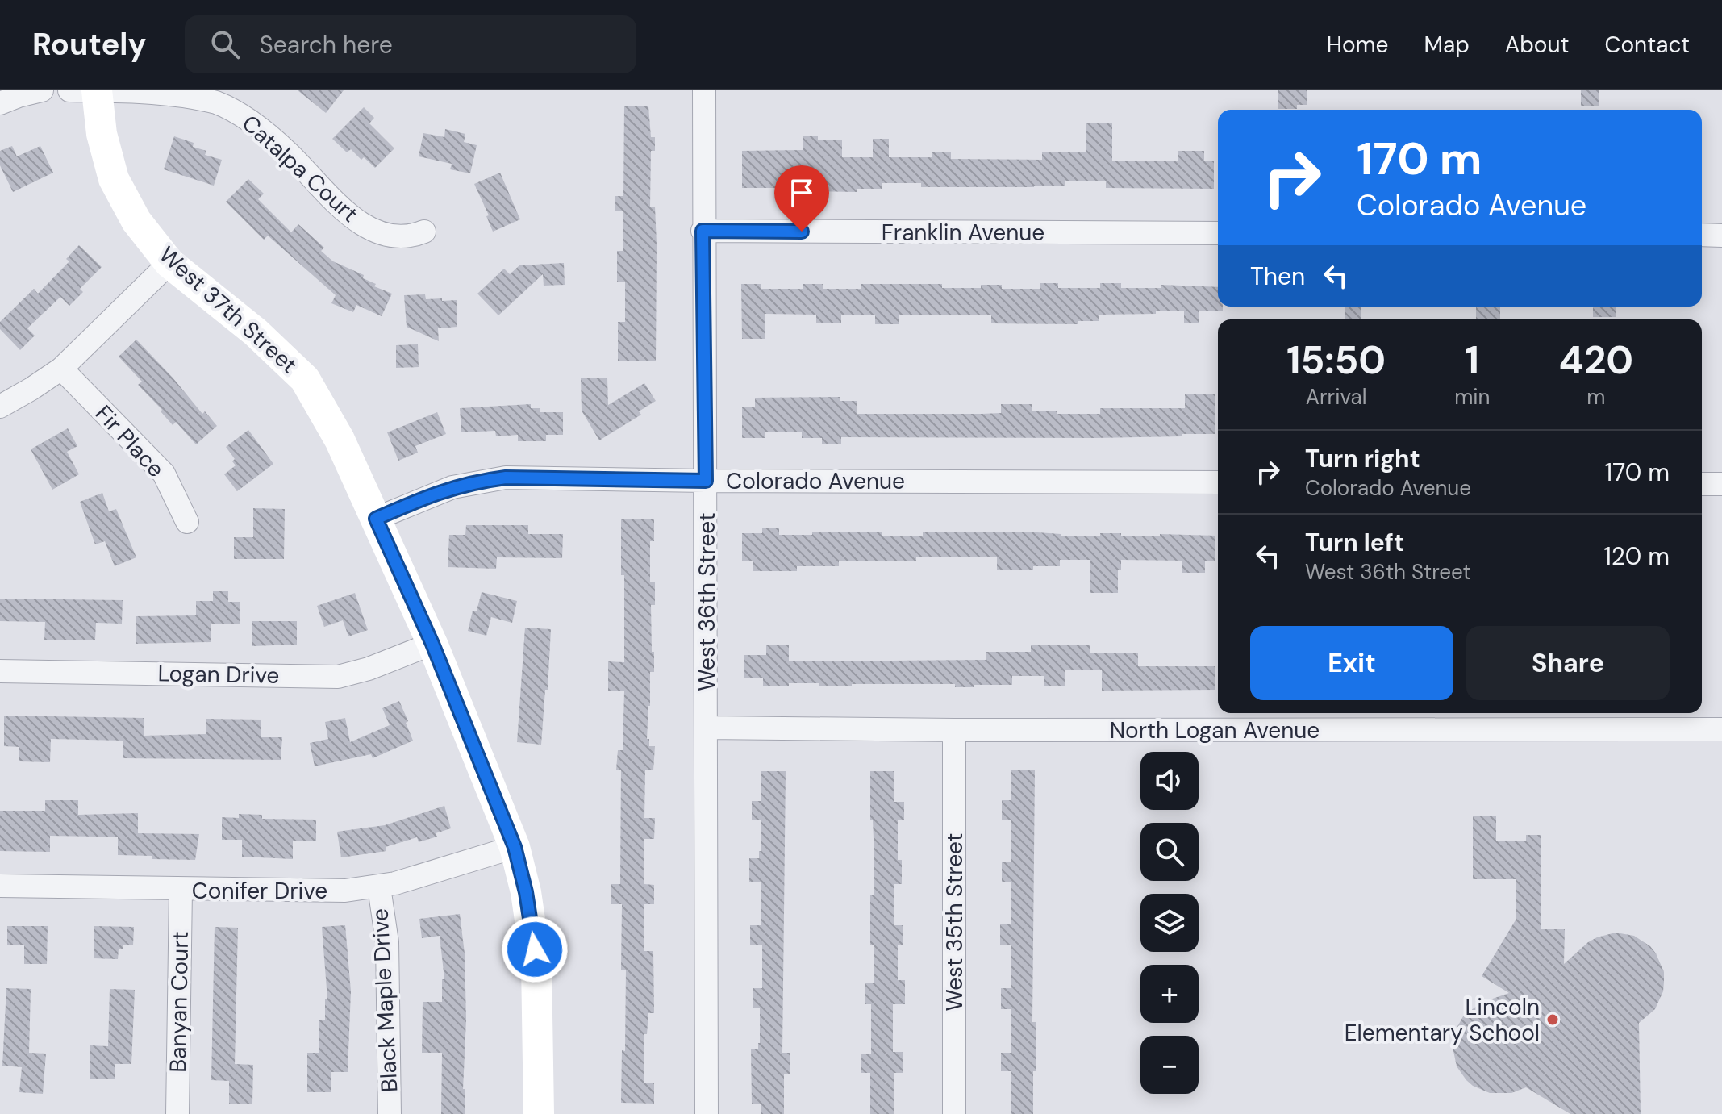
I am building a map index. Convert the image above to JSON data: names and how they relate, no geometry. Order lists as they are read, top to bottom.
{
  "streets": {
    "street": [
      "Catalpa Court",
      "Franklin Avenue",
      "West 37th Street",
      "Fir Place",
      "Colorado Avenue",
      "West 36th Street",
      "Logan Drive",
      "North Logan Avenue",
      "Conifer Drive",
      "West 35th Street",
      "Black Maple Drive",
      "Banyan Court"
    ]
  },
  "crossings": [
    ["Catalpa Court", "West 37th Street"],
    ["Franklin Avenue", "West 36th Street"],
    ["West 37th Street", "Colorado Avenue"],
    ["West 37th Street", "Logan Drive"],
    ["West 37th Street", "Conifer Drive"],
    ["Colorado Avenue", "West 36th Street"],
    ["West 36th Street", "North Logan Avenue"],
    ["North Logan Avenue", "West 35th Street"],
    ["Conifer Drive", "Black Maple Drive"],
    ["Conifer Drive", "Banyan Court"]
  ],
  "places": ["Lincoln Elementary School"],
  "page": {
    "header": "Routely",
    "search": "Search here",
    "nav": [
      "Home",
      "Map",
      "About",
      "Contact"
    ],
    "turn": ["170 m", "Colorado Avenue"],
    "then": "Then",
    "eta": [
      "15:50",
      "Arrival",
      "1",
      "min",
      "420",
      "m"
    ],
    "list": [
      {
        "name": "Turn right",
        "note": "Colorado Avenue",
        "value": "170 m"
      },
      {
        "name": "Turn left",
        "note": "West 36th Street",
        "value": "120 m"
      }
    ],
    "buttons": ["Exit", "Share"],
    "map_buttons": ["+", "−"]
  }
}
